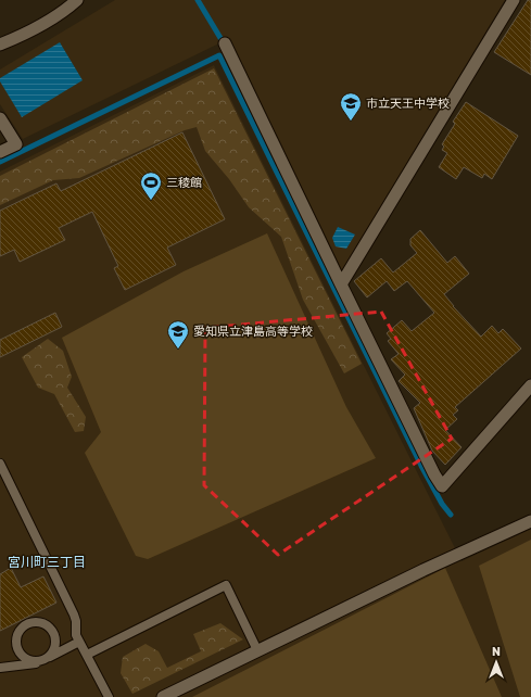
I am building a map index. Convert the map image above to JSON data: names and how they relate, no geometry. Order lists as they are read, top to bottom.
{
  "districts": ["宮川町三丁目"],
  "places": {
    "school or university": ["市立天王中学校", "愛知県立津島高等学校"],
    "sports": ["三稜館"]
  },
  "north": "top"
}
